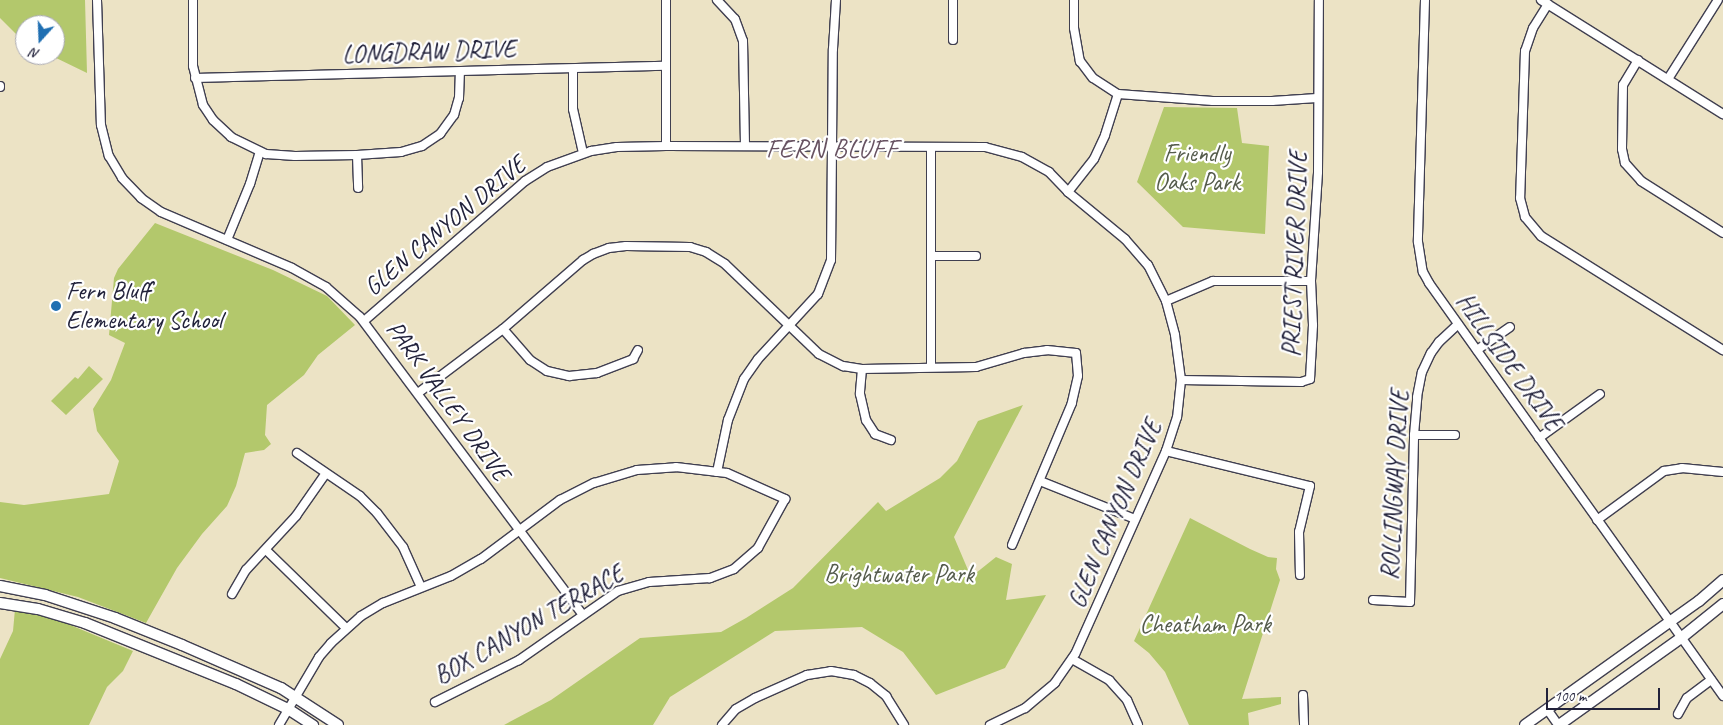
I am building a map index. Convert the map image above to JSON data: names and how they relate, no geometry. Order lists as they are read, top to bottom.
{
  "streets": {
    "street": [
      "LONGDRAW DRIVE",
      "GLEN CANYON DRIVE",
      "PRIEST RIVER DRIVE",
      "HILLSIDE DRIVE",
      "PARK VALLEY DRIVE",
      "ROLLINGWAY DRIVE",
      "BOX CANYON TERRACE"
    ]
  },
  "crossings": [
    ["GLEN CANYON DRIVE", "PRIEST RIVER DRIVE"],
    ["GLEN CANYON DRIVE", "PARK VALLEY DRIVE"],
    ["HILLSIDE DRIVE", "ROLLINGWAY DRIVE"],
    ["PARK VALLEY DRIVE", "BOX CANYON TERRACE"]
  ],
  "districts": ["FERN BLUFF"],
  "parks": ["Friendly Oaks Park", "Brightwater Park", "Cheatham Park"],
  "places": ["Fern Bluff Elementary School"],
  "scale_bar": "100 m",
  "north": "bottom"
}
